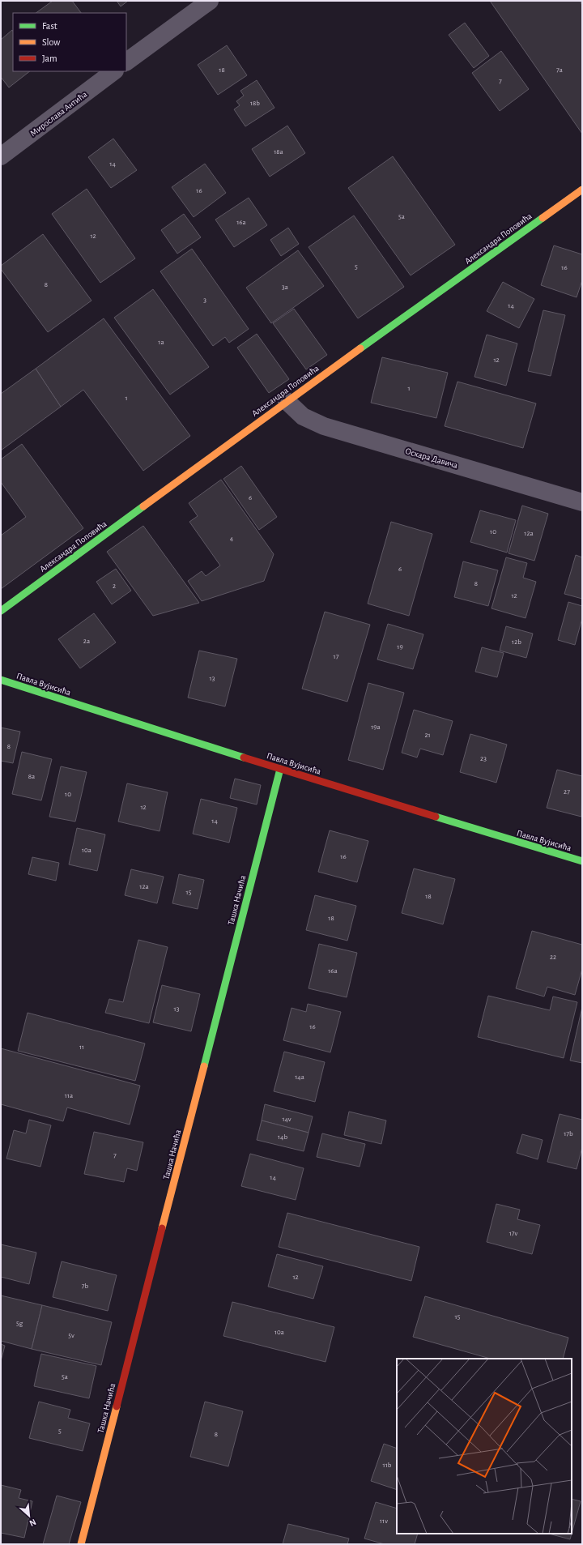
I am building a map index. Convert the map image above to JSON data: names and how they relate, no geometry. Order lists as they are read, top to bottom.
{
  "streets": {
    "street": [
      "Мирослава Антића",
      "Александра Поповића",
      "Оскара Давича",
      "Павла Вујисића",
      "Ташка Начића"
    ]
  },
  "crossings": [
    ["Александра Поповића", "Оскара Давича"],
    ["Павла Вујисића", "Ташка Начића"]
  ],
  "house_numbers": [
    "18",
    "7a",
    "7",
    "18b",
    "18a",
    "14",
    "16",
    "5a",
    "16a",
    "12",
    "5",
    "16",
    "8",
    "3a",
    "3",
    "14",
    "1a",
    "12",
    "1",
    "1",
    "6",
    "10",
    "12a",
    "4",
    "6",
    "8",
    "2",
    "12",
    "2a",
    "12b",
    "19",
    "17",
    "13",
    "19a",
    "21",
    "8",
    "23",
    "8a",
    "27",
    "10",
    "12",
    "14",
    "10a",
    "16",
    "12a",
    "15",
    "18",
    "18",
    "22",
    "16a",
    "13",
    "16",
    "11",
    "14a",
    "11a",
    "14v",
    "17b",
    "14b",
    "7",
    "14",
    "17v",
    "12",
    "7b",
    "15",
    "5g",
    "10a",
    "5v",
    "5a",
    "5",
    "8",
    "11b",
    "11v"
  ],
  "legend": ["Fast", "Slow", "Jam"],
  "north": "bottom right"
}
